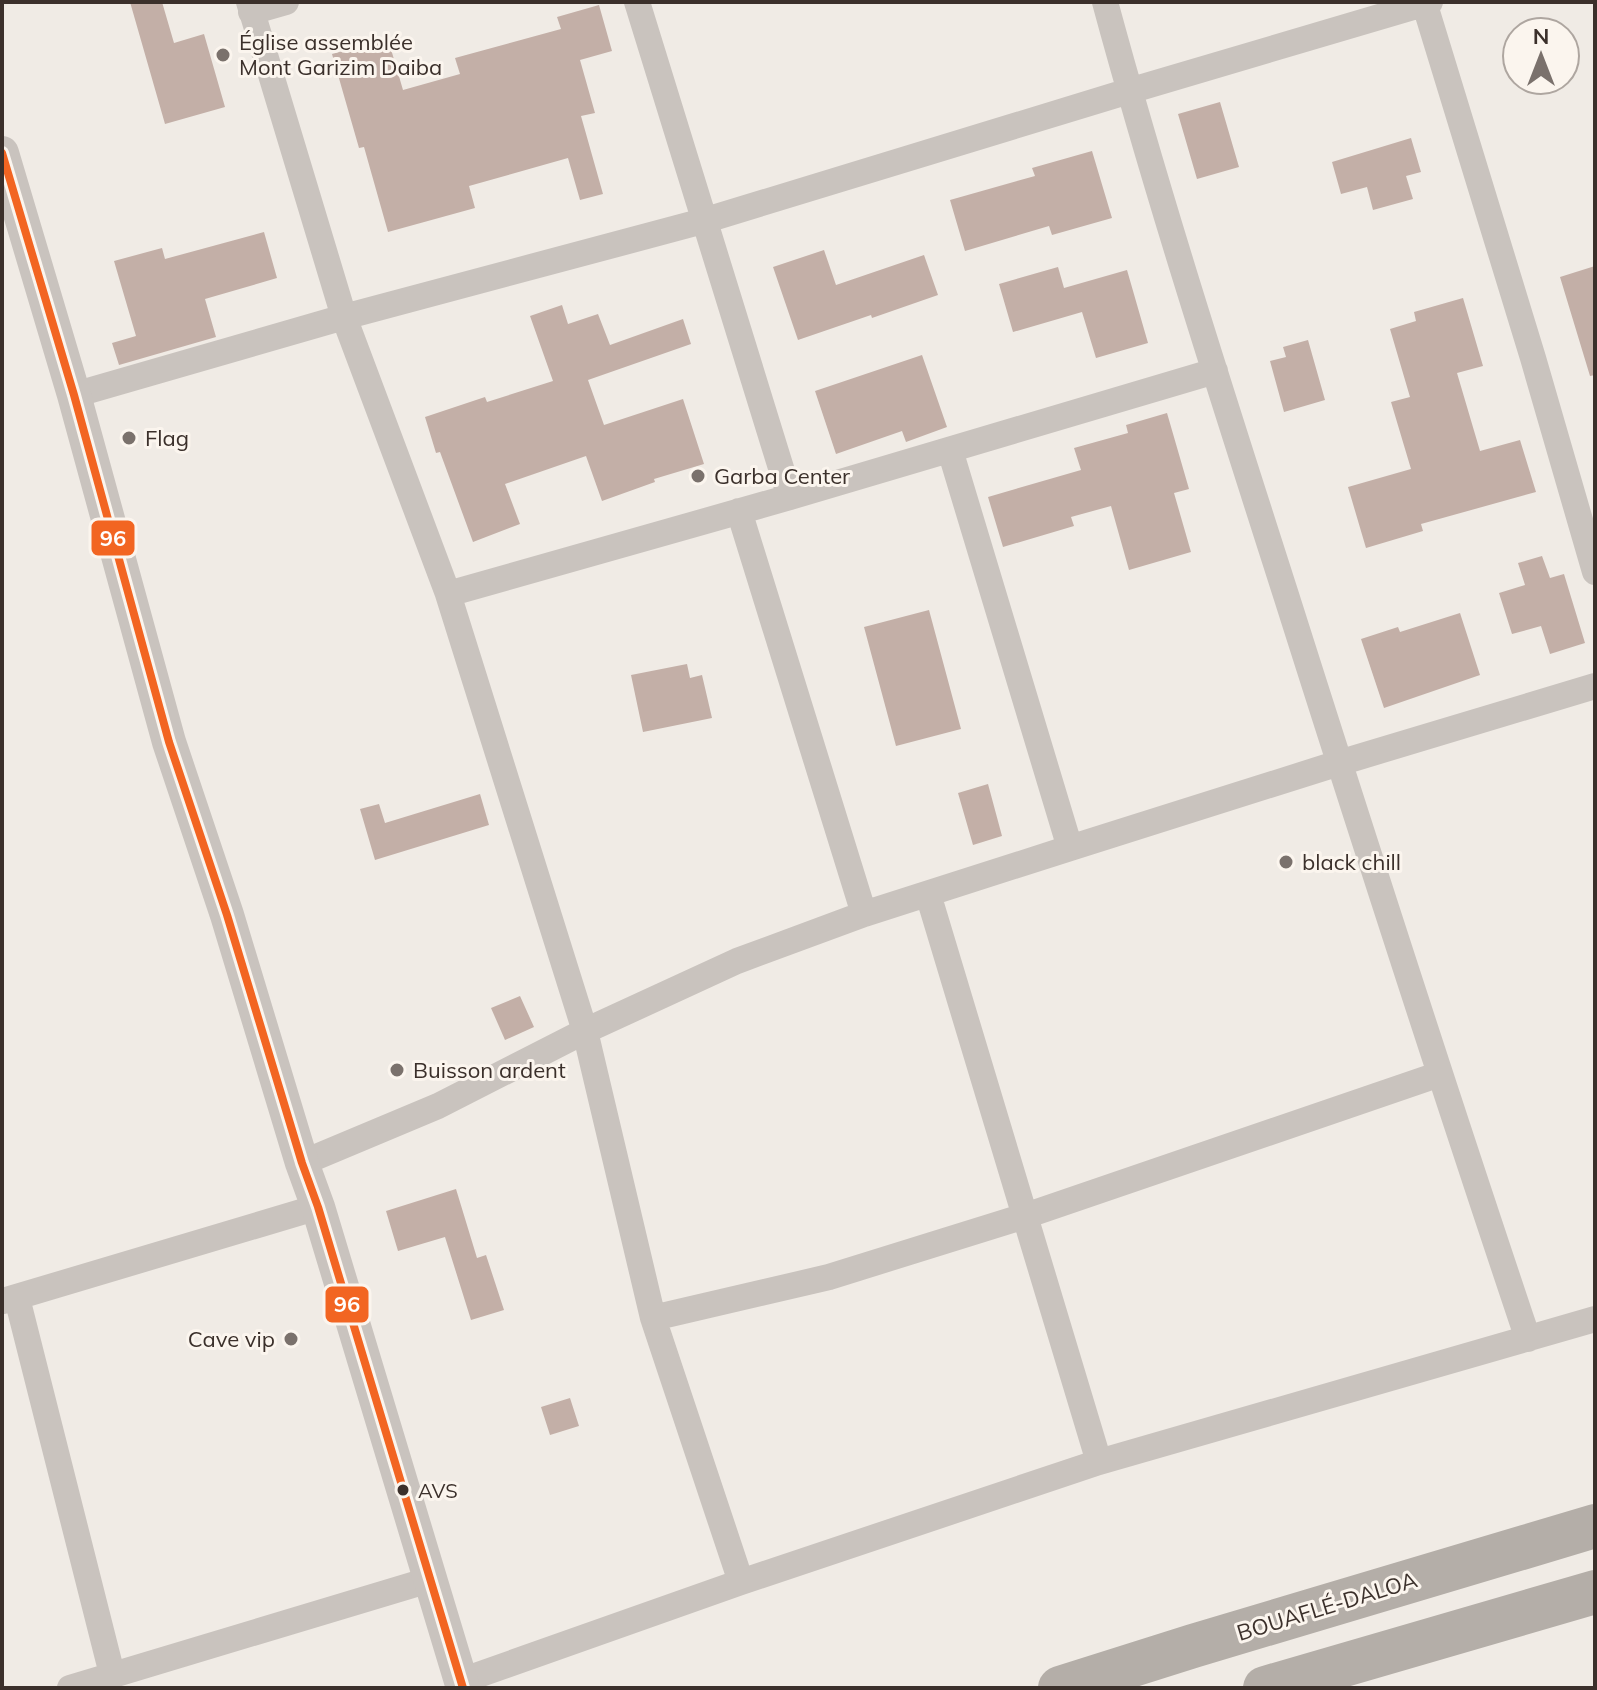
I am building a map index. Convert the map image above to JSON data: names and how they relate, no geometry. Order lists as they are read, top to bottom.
{
  "streets": {
    "highway": ["BOUAFLÉ-DALOA"]
  },
  "places": [
    "Église assemblée Mont Garizim Daiba",
    "Flag",
    "Garba Center",
    "black chill",
    "Buisson ardent",
    "Cave vip",
    "AVS"
  ],
  "lines": ["transit line 96"],
  "north": "top"
}
